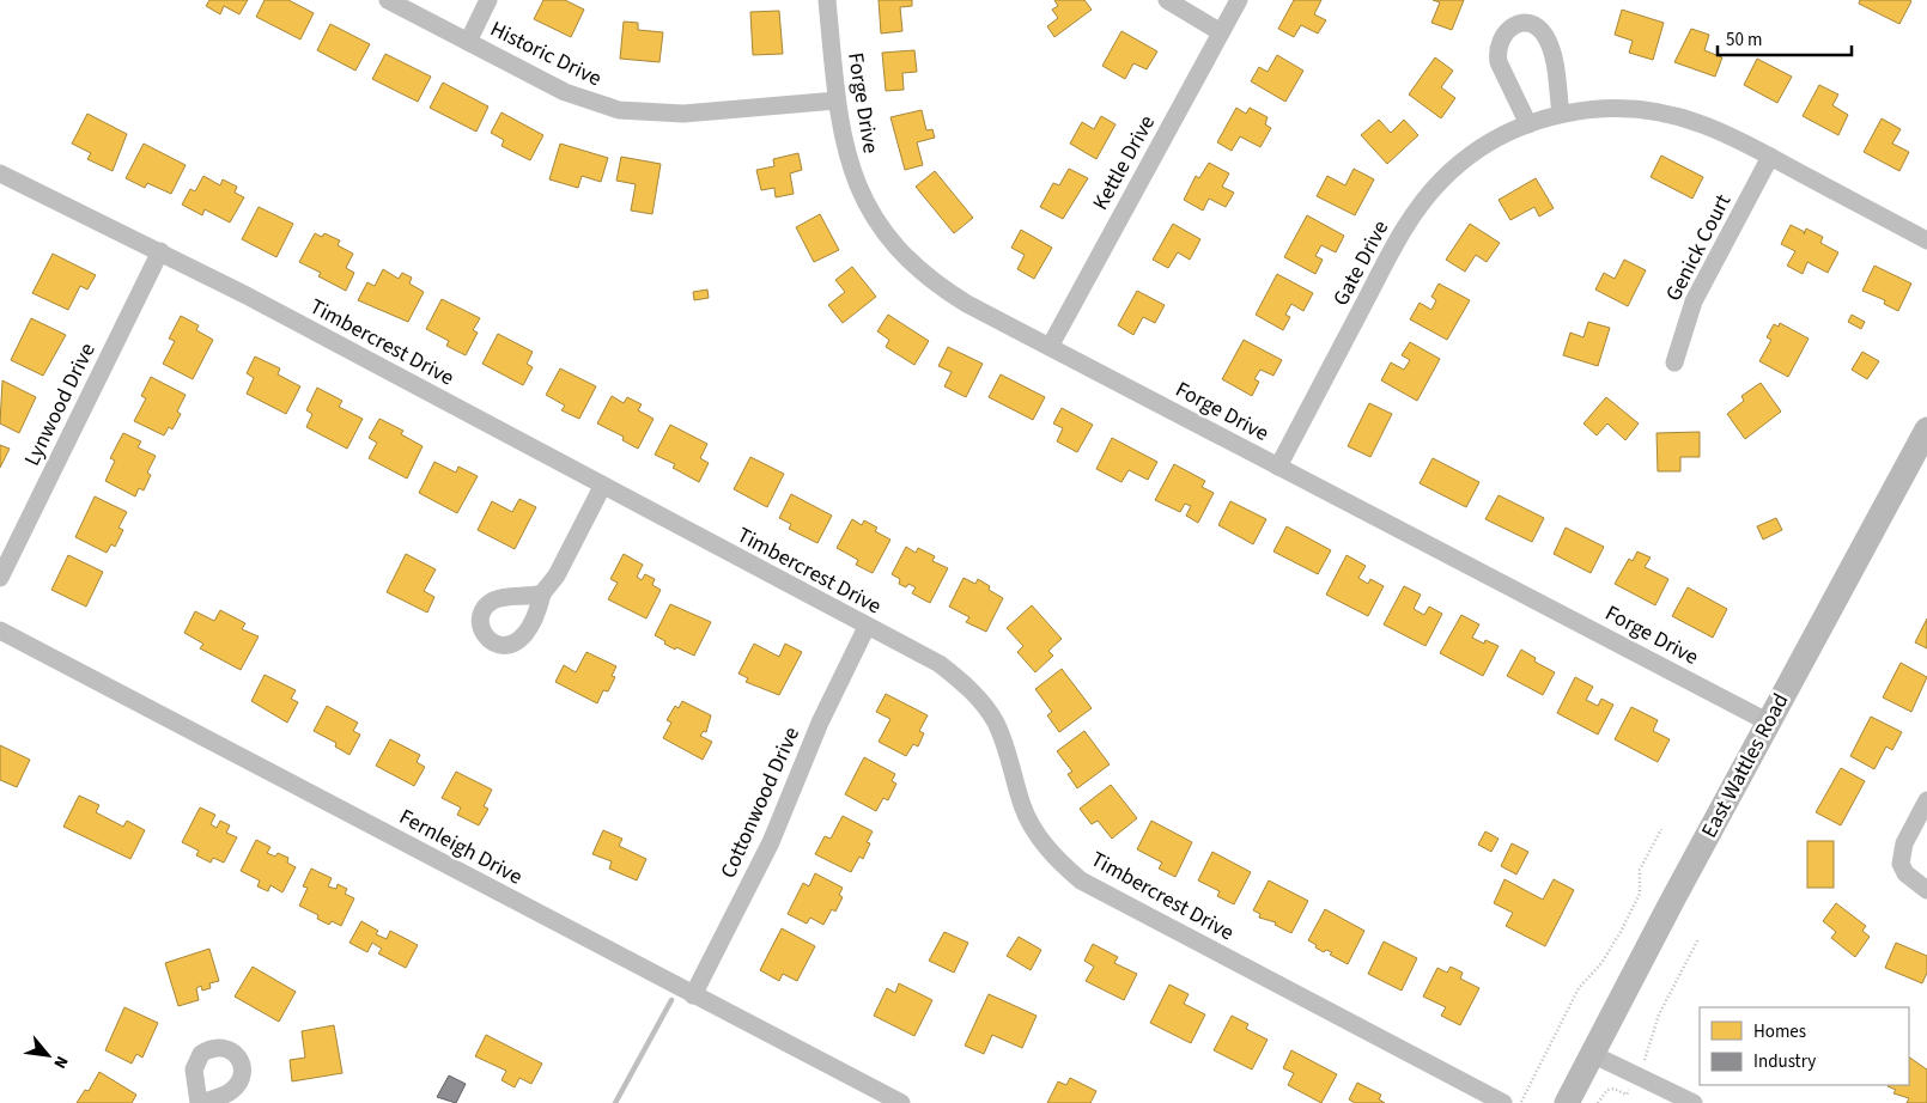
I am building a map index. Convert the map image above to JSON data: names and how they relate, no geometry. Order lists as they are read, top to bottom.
{
  "streets": {
    "main road": ["East Wattles Road"],
    "street": [
      "Historic Drive",
      "Forge Drive",
      "Kettle Drive",
      "Genick Court",
      "Gate Drive",
      "Timbercrest Drive",
      "Lynwood Drive",
      "Cottonwood Drive",
      "Fernleigh Drive"
    ]
  },
  "crossings": [
    ["Historic Drive", "Forge Drive"],
    ["Forge Drive", "Kettle Drive"],
    ["Forge Drive", "Gate Drive"],
    ["Forge Drive", "East Wattles Road"],
    ["Genick Court", "Gate Drive"],
    ["Timbercrest Drive", "Lynwood Drive"],
    ["Timbercrest Drive", "Cottonwood Drive"],
    ["Cottonwood Drive", "Fernleigh Drive"]
  ],
  "legend": ["Homes", "Industry"],
  "scale_bar": "50 m",
  "north": "bottom right"
}
